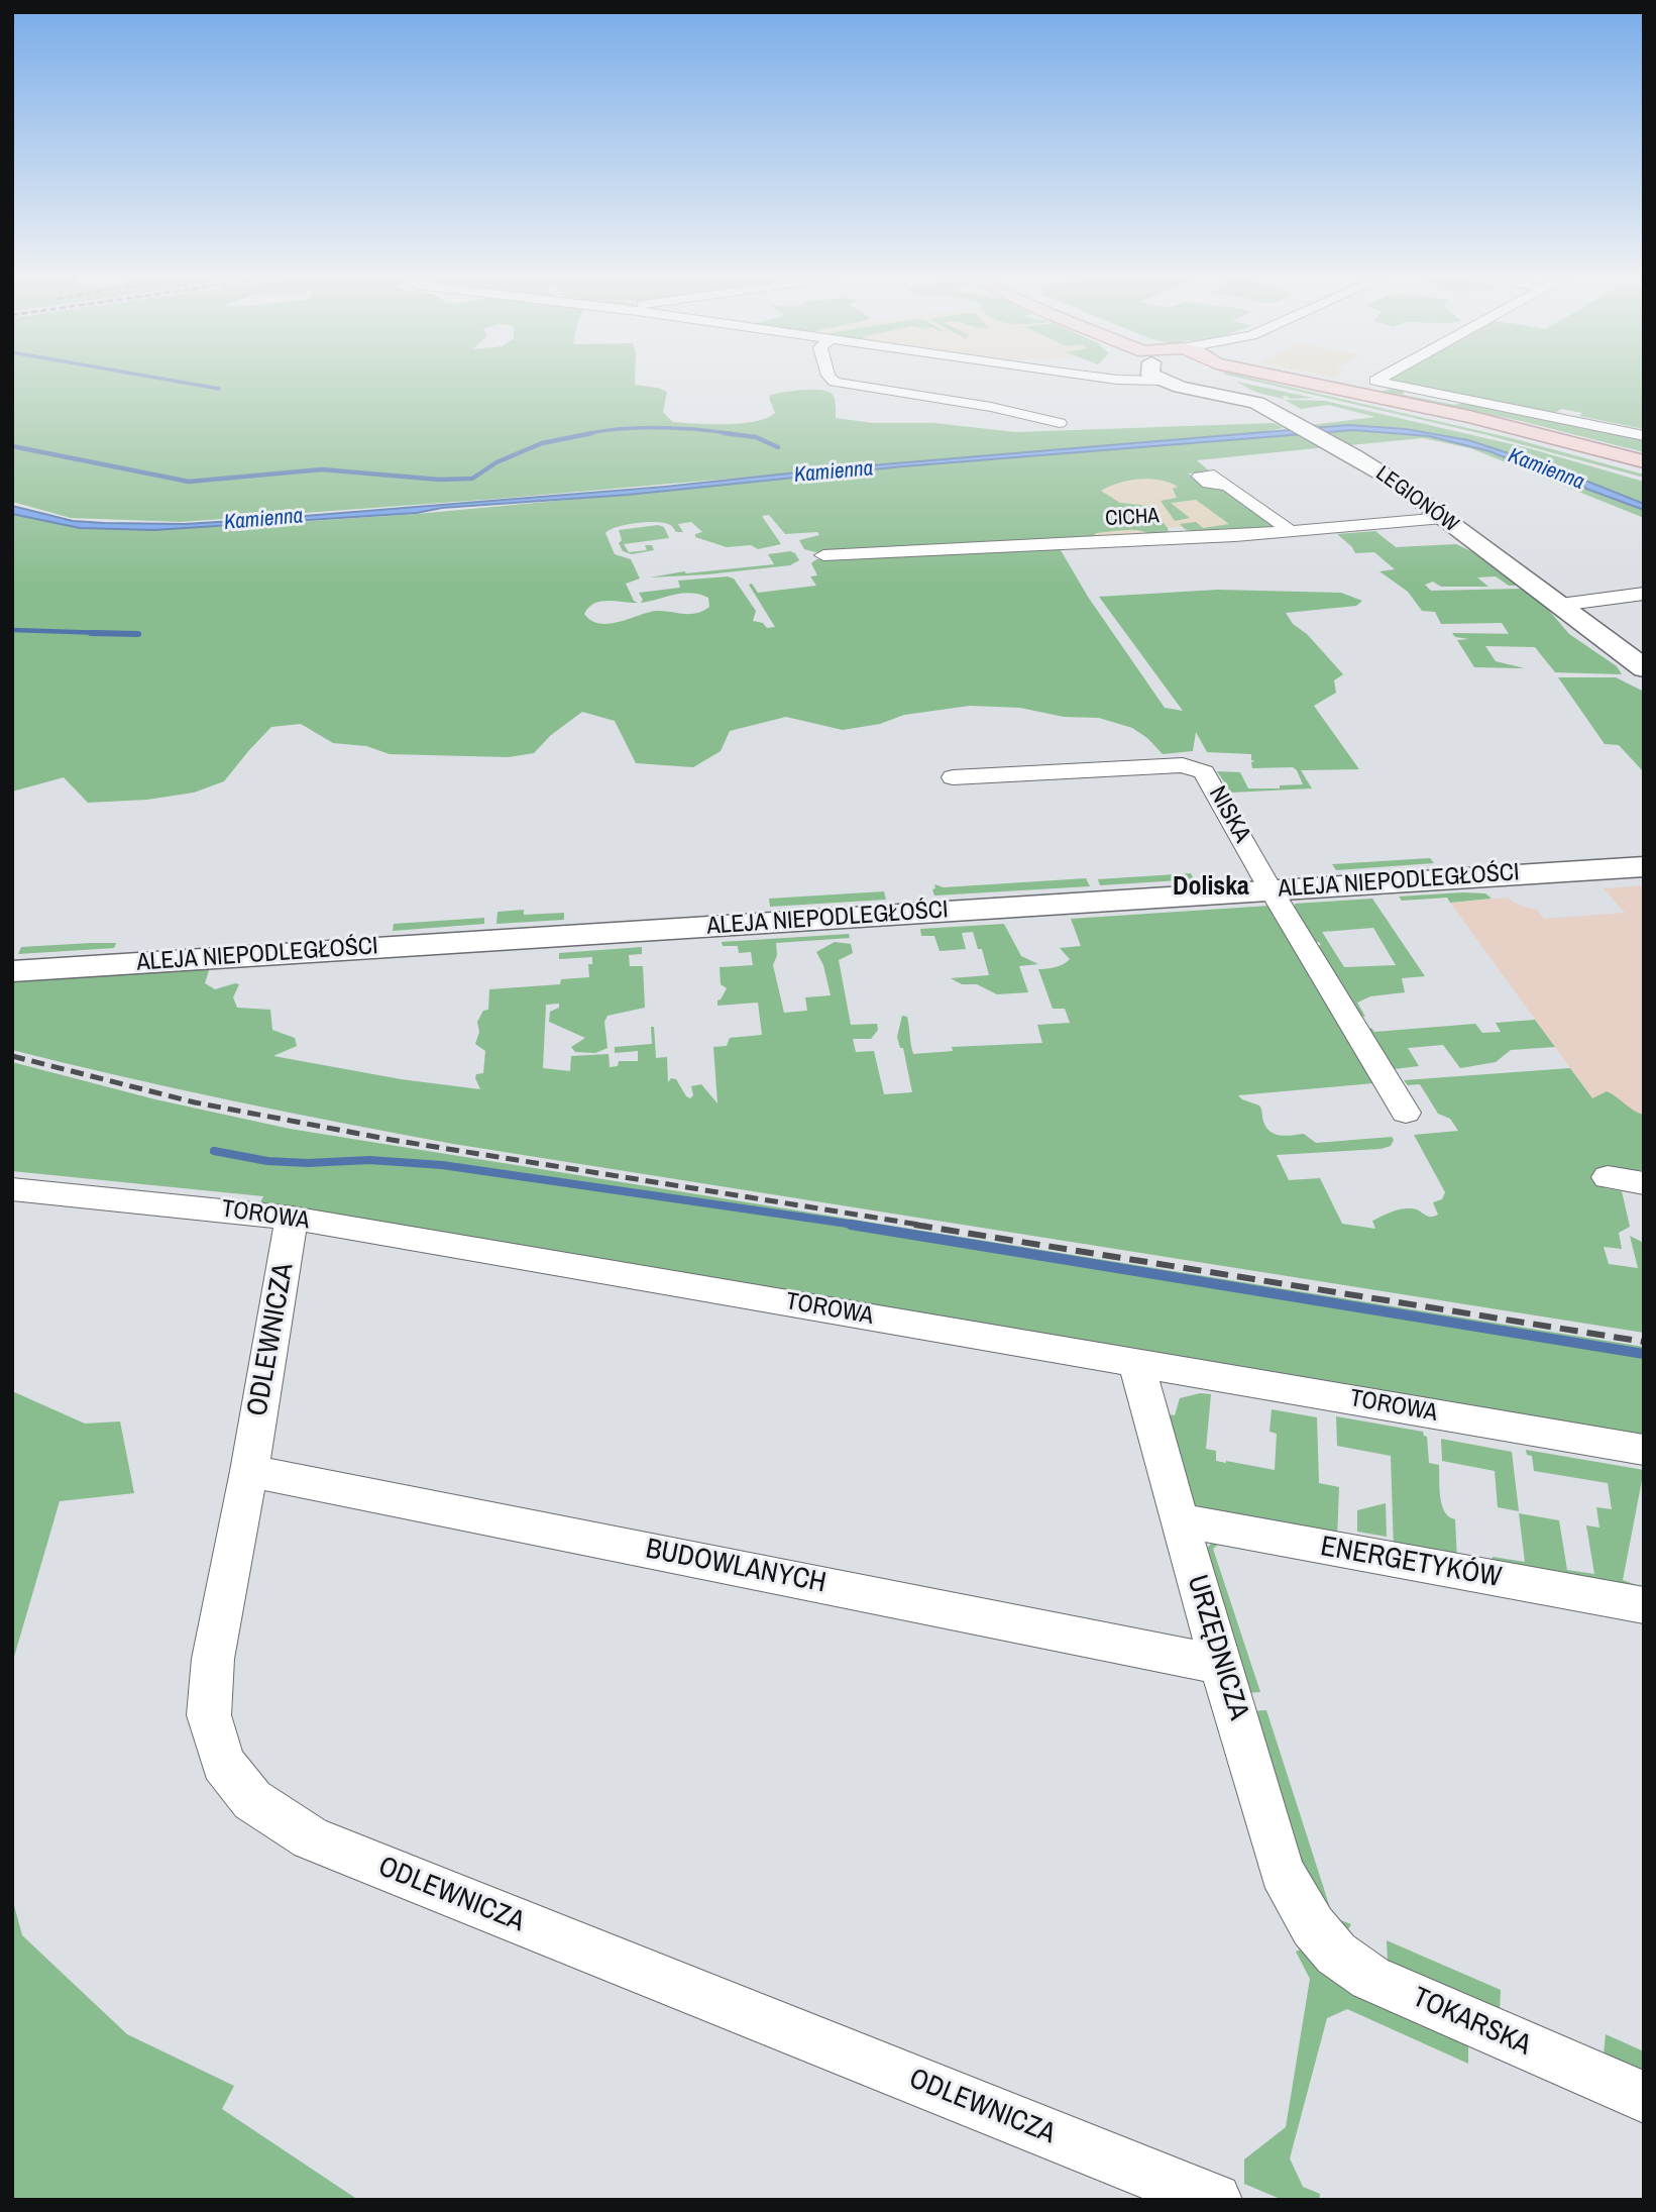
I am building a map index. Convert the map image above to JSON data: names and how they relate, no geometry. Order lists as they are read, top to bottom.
{
  "streets": {
    "street": [
      "LEGIONÓW",
      "CICHA",
      "NISKA",
      "ALEJA NIEPODLEGŁOŚCI",
      "TOROWA",
      "ODLEWNICZA",
      "ENERGETYKÓW",
      "BUDOWLANYCH",
      "URZĘDNICZA",
      "TOKARSKA"
    ]
  },
  "crossings": [
    ["LEGIONÓW", "CICHA"],
    ["NISKA", "ALEJA NIEPODLEGŁOŚCI"],
    ["TOROWA", "ODLEWNICZA"],
    ["TOROWA", "URZĘDNICZA"],
    ["ODLEWNICZA", "BUDOWLANYCH"],
    ["ENERGETYKÓW", "URZĘDNICZA"],
    ["BUDOWLANYCH", "URZĘDNICZA"],
    ["URZĘDNICZA", "TOKARSKA"]
  ],
  "districts": ["Doliska"],
  "water": ["Kamienna"]
}
